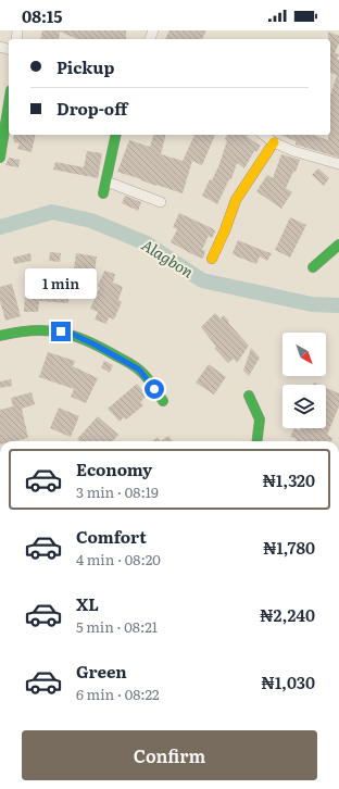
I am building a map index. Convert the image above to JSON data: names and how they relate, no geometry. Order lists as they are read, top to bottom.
{
  "water": ["Alagbon"],
  "north": "bottom right",
  "page": {
    "status": "08:15",
    "banner": ["Pickup", "Drop-off"],
    "bubble": "1 min",
    "list": [
      {
        "name": "Economy",
        "note": "3 min · 08:19",
        "value": "₦1,320"
      },
      {
        "name": "Comfort",
        "note": "4 min · 08:20",
        "value": "₦1,780"
      },
      {
        "name": "XL",
        "note": "5 min · 08:21",
        "value": "₦2,240"
      },
      {
        "name": "Green",
        "note": "6 min · 08:22",
        "value": "₦1,030"
      }
    ],
    "buttons": "Confirm"
  }
}
